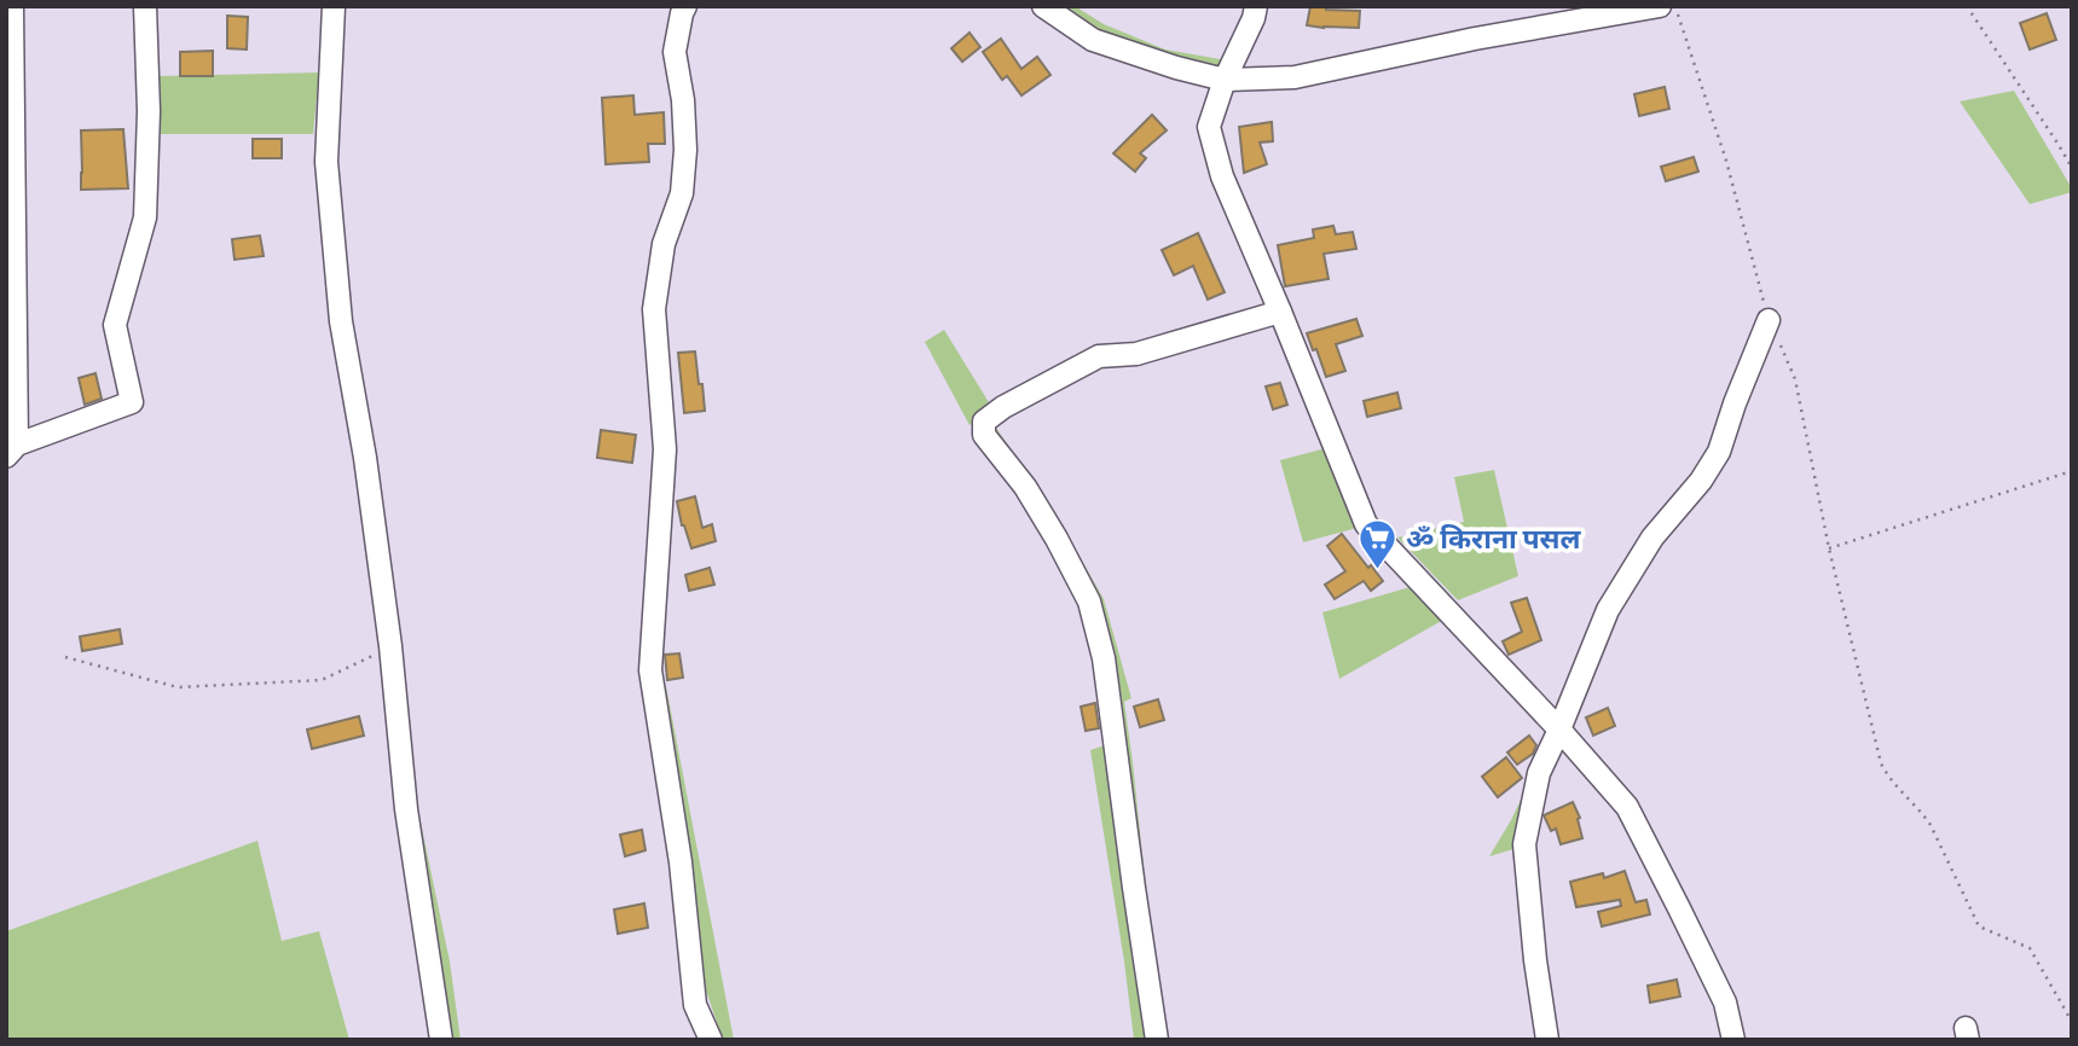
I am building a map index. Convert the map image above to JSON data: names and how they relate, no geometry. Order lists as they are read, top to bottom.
{
  "places": {
    "supermarket": ["ॐ किराना पसल"]
  }
}
